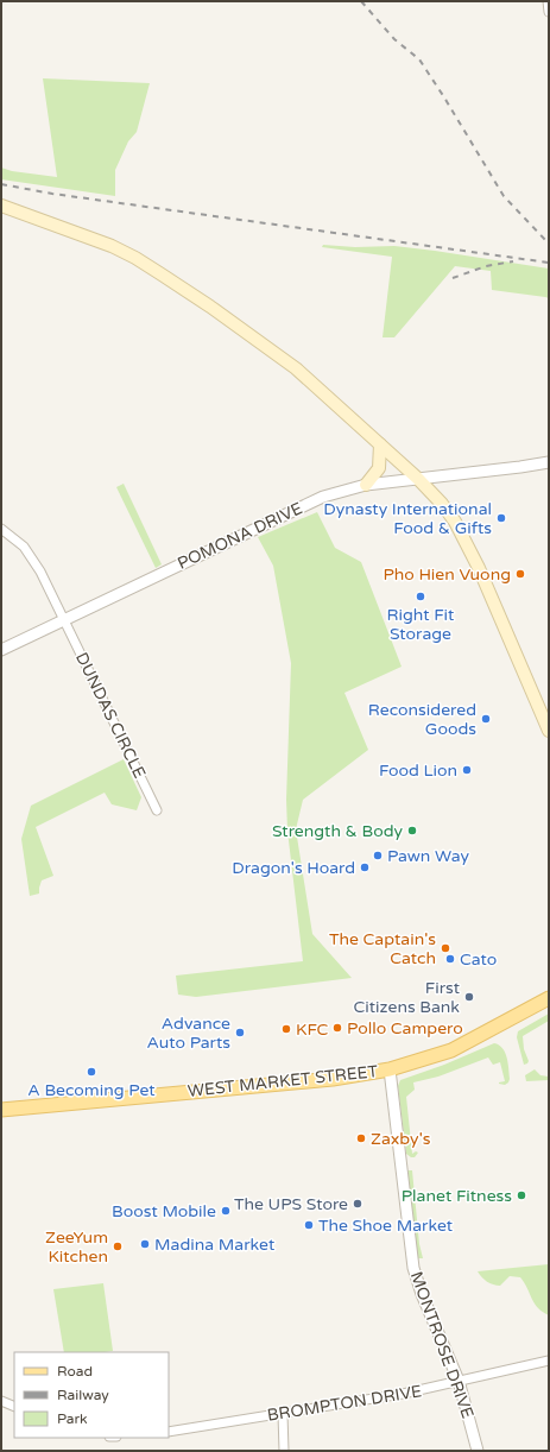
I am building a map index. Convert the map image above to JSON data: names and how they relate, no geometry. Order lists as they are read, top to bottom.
{
  "streets": {
    "main road": ["WEST MARKET STREET"],
    "street": [
      "POMONA DRIVE",
      "DUNDAS CIRCLE",
      "MONTROSE DRIVE",
      "BROMPTON DRIVE"
    ]
  },
  "crossings": [
    ["POMONA DRIVE", "DUNDAS CIRCLE"],
    ["WEST MARKET STREET", "MONTROSE DRIVE"],
    ["MONTROSE DRIVE", "BROMPTON DRIVE"]
  ],
  "places": [
    "Dynasty International Food & Gifts",
    "Pho Hien Vuong",
    "Right Fit Storage",
    "Reconsidered Goods",
    "Food Lion",
    "Strength & Body",
    "Pawn Way",
    "Dragon's Hoard",
    "The Captain's Catch",
    "Cato",
    "First Citizens Bank",
    "Pollo Campero",
    "KFC",
    "Advance Auto Parts",
    "A Becoming Pet",
    "Zaxby's",
    "Planet Fitness",
    "The UPS Store",
    "Boost Mobile",
    "The Shoe Market",
    "Madina Market",
    "ZeeYum Kitchen"
  ],
  "legend": ["Road", "Railway", "Park"]
}
